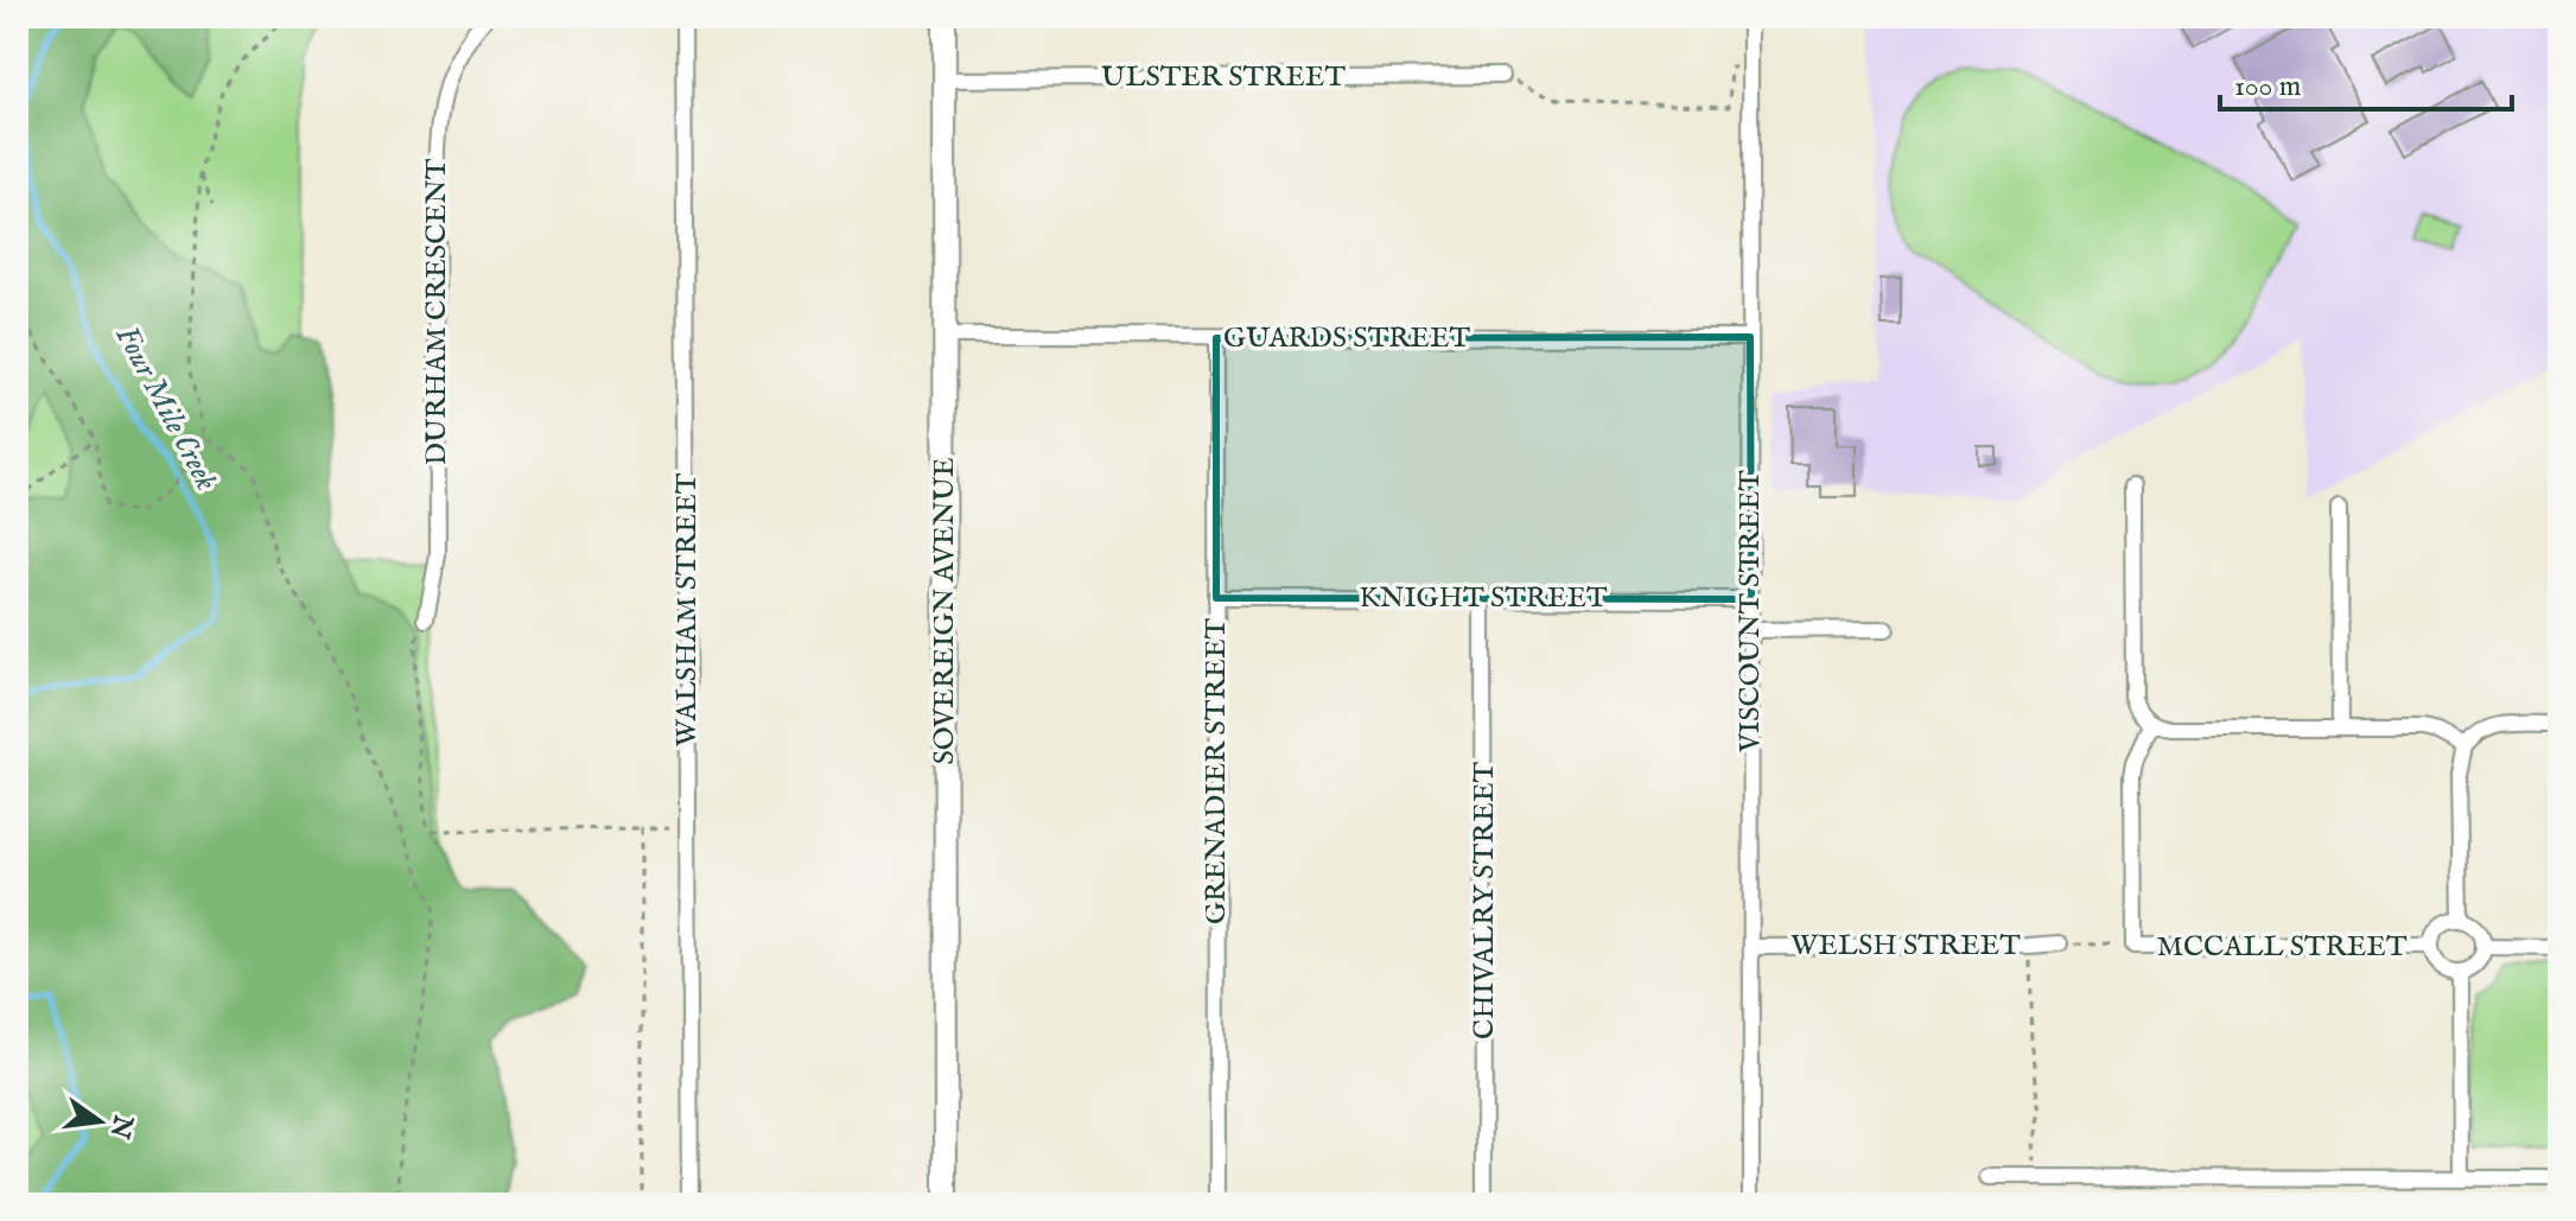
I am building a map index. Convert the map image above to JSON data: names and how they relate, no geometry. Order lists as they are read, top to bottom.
{
  "streets": {
    "street": [
      "ULSTER STREET",
      "DURHAM CRESCENT",
      "GUARDS STREET",
      "KNIGHT STREET",
      "WALSHAM STREET",
      "SOVEREIGN AVENUE",
      "VISCOUNT STREET",
      "GRENADIER STREET",
      "CHIVALRY STREET",
      "WELSH STREET",
      "MCCALL STREET"
    ]
  },
  "crossings": [
    ["ULSTER STREET", "SOVEREIGN AVENUE"],
    ["GUARDS STREET", "SOVEREIGN AVENUE"],
    ["GUARDS STREET", "VISCOUNT STREET"],
    ["GUARDS STREET", "GRENADIER STREET"],
    ["KNIGHT STREET", "VISCOUNT STREET"],
    ["KNIGHT STREET", "GRENADIER STREET"],
    ["KNIGHT STREET", "CHIVALRY STREET"],
    ["VISCOUNT STREET", "WELSH STREET"]
  ],
  "water": ["Four Mile Creek"],
  "scale_bar": "100 m",
  "north": "right"
}
